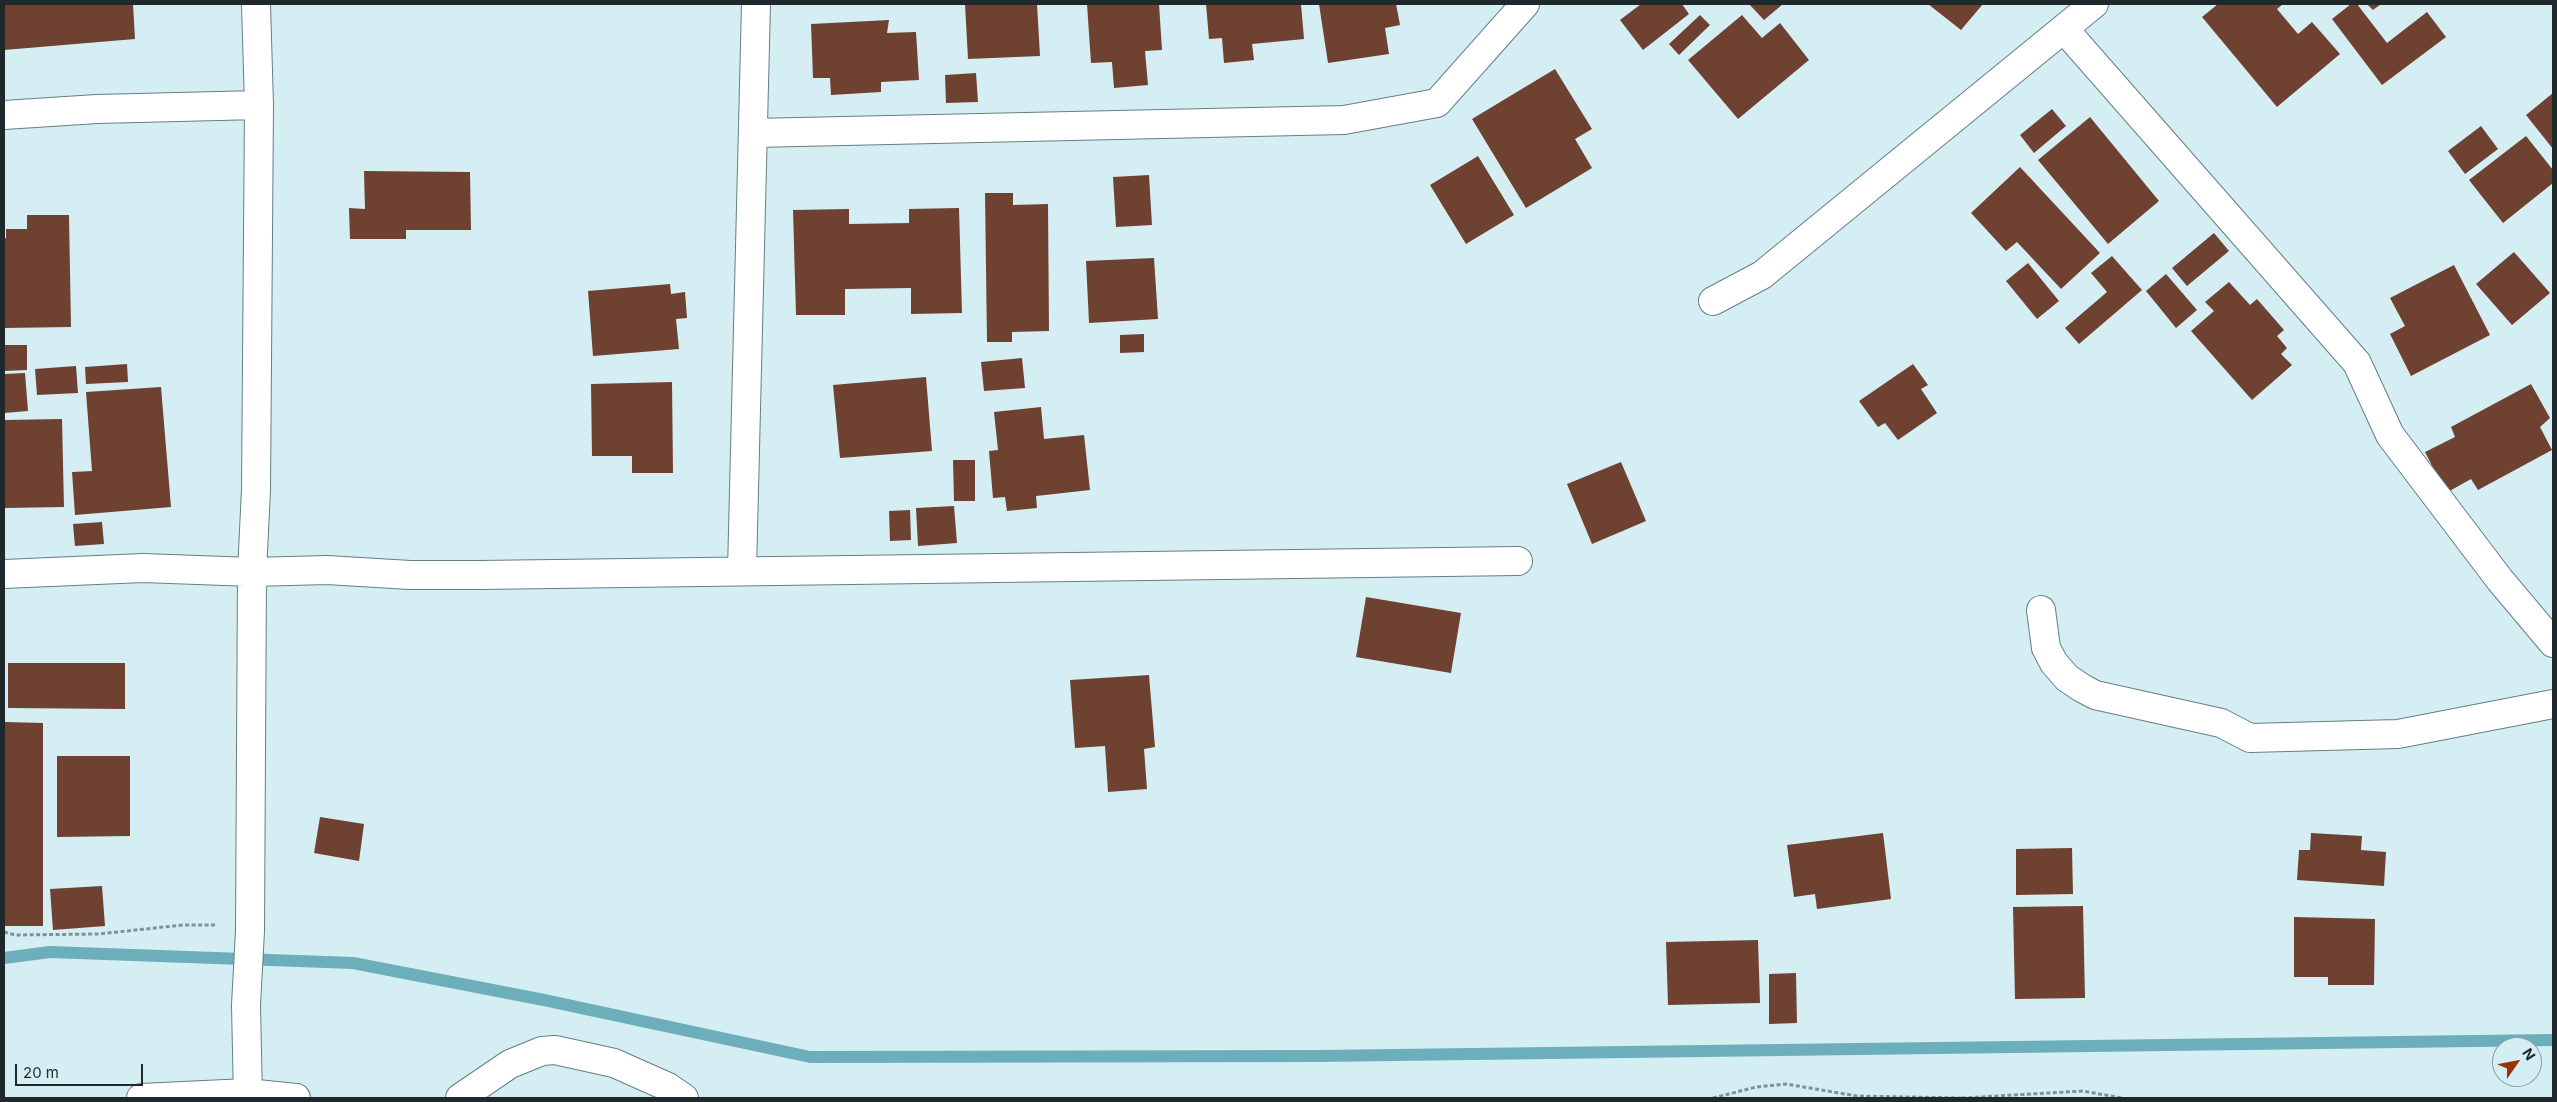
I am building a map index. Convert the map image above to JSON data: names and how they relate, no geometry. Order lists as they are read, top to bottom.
{
  "scale_bar": "20 m",
  "north": "top right"
}
